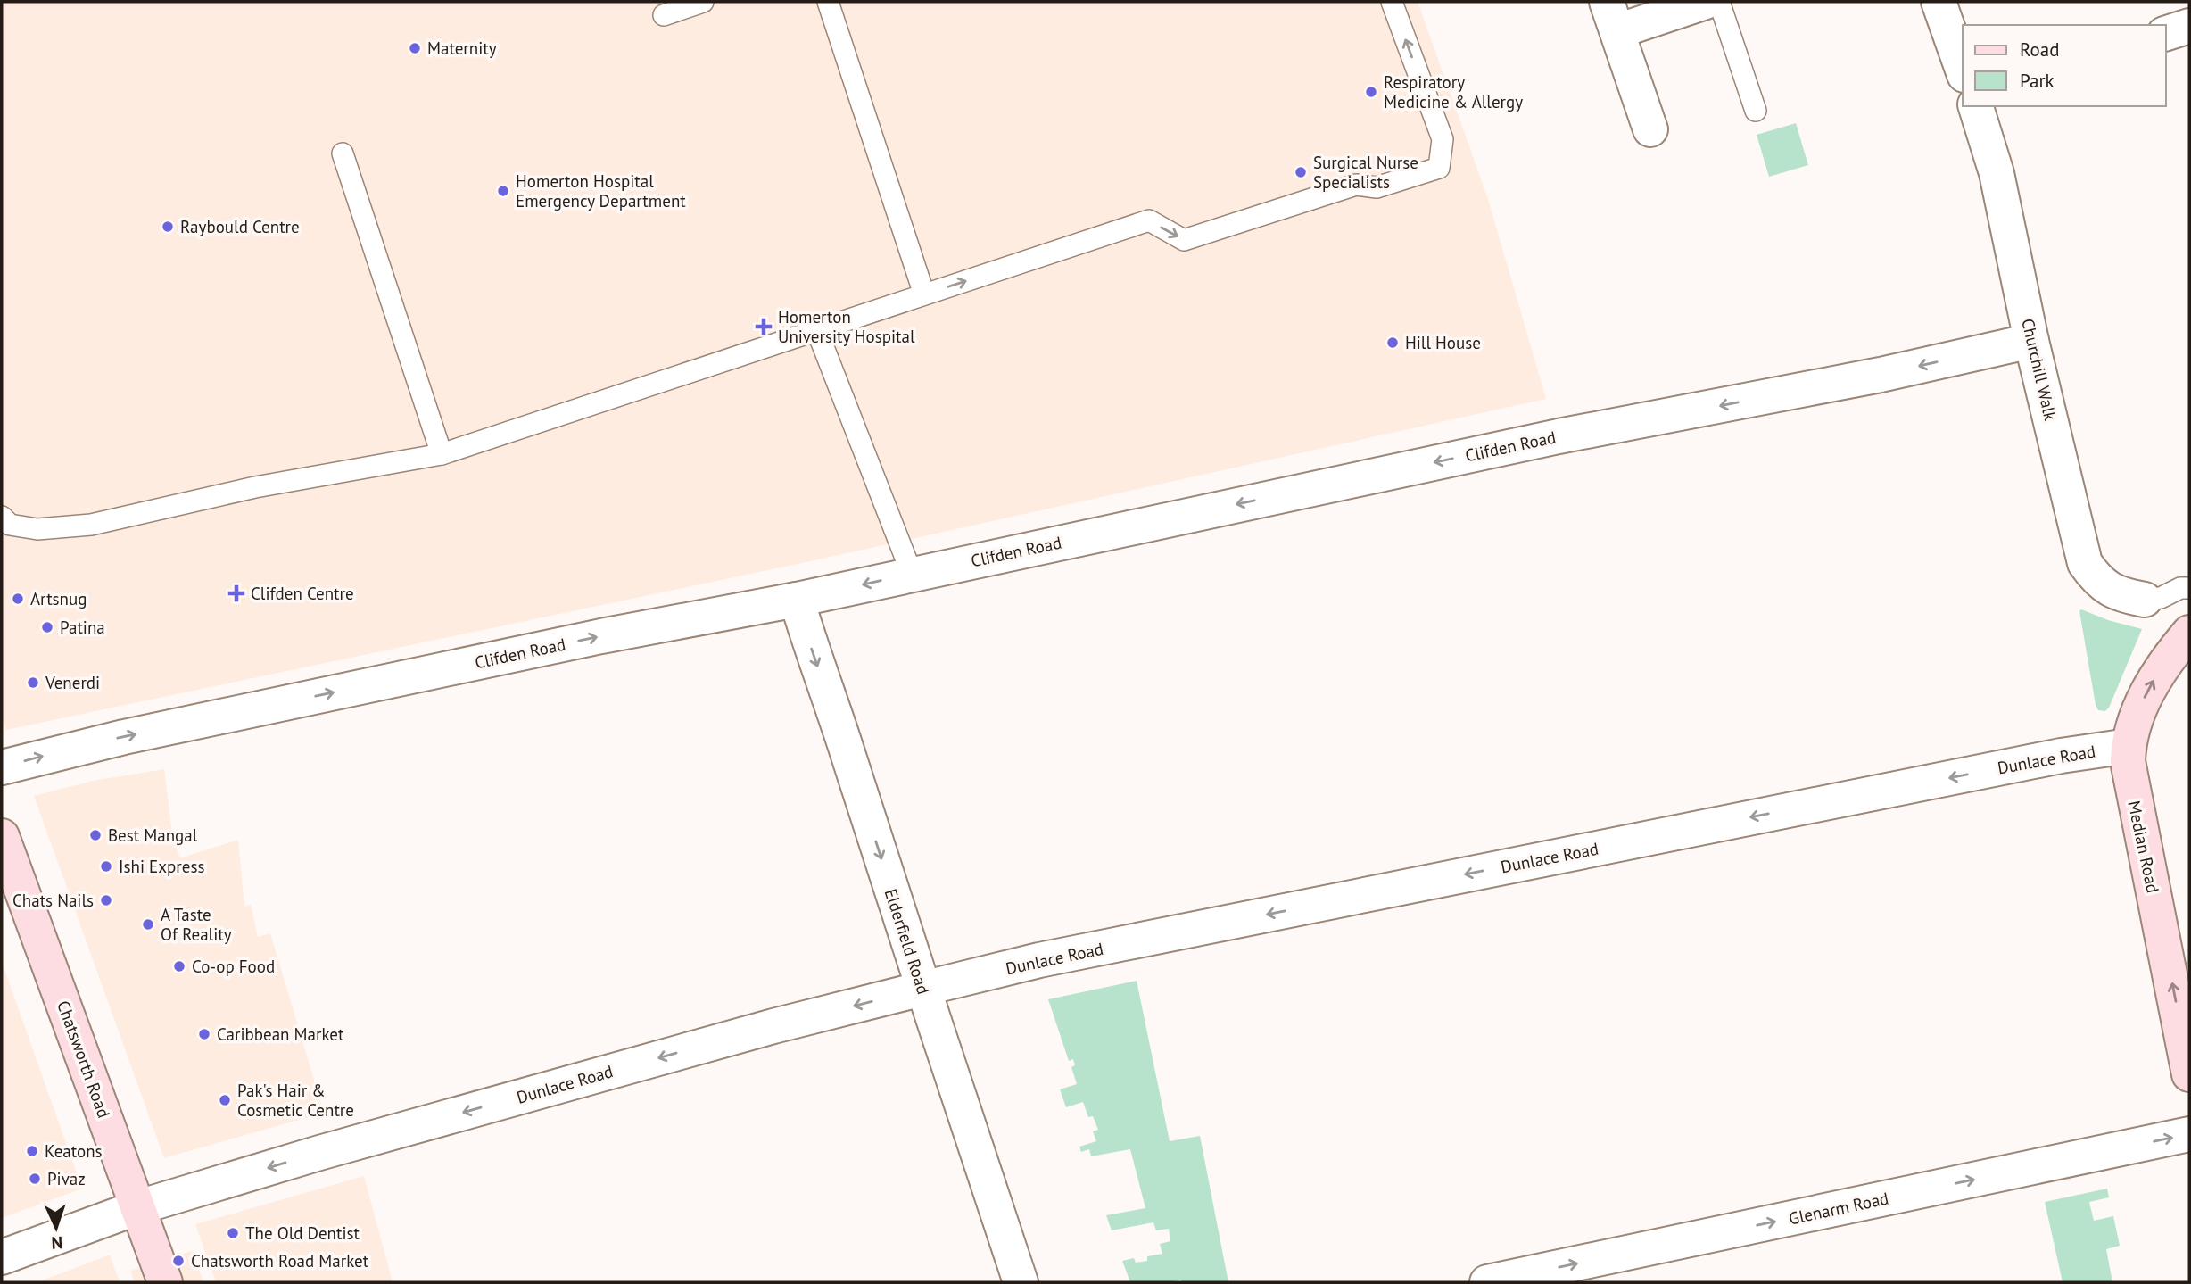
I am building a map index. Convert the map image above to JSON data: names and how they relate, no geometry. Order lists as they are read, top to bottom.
{
  "streets": {
    "street": [
      "Churchill Walk",
      "Clifden Road",
      "Dunlace Road",
      "Median Road",
      "Elderfield Road",
      "Chatsworth Road",
      "Glenarm Road"
    ]
  },
  "crossings": [
    ["Churchill Walk", "Clifden Road"],
    ["Clifden Road", "Elderfield Road"],
    ["Dunlace Road", "Median Road"],
    ["Dunlace Road", "Elderfield Road"],
    ["Dunlace Road", "Chatsworth Road"]
  ],
  "one_way": [
    "Dunlace Road",
    "Median Road",
    "Elderfield Road",
    "Glenarm Road"
  ],
  "places": {
    "other": [
      "Maternity",
      "Respiratory Medicine & Allergy",
      "Surgical Nurse Specialists",
      "Homerton Hospital Emergency Department",
      "Raybould Centre",
      "Hill House",
      "Artsnug",
      "Patina",
      "Venerdi",
      "Best Mangal",
      "Ishi Express",
      "Chats Nails",
      "A Taste Of Reality",
      "Co-op Food",
      "Caribbean Market",
      "Pak's Hair & Cosmetic Centre",
      "Keatons",
      "Pivaz",
      "The Old Dentist",
      "Chatsworth Road Market"
    ],
    "health": ["Homerton University Hospital", "Clifden Centre"]
  },
  "legend": ["Road", "Park"],
  "north": "bottom"
}
